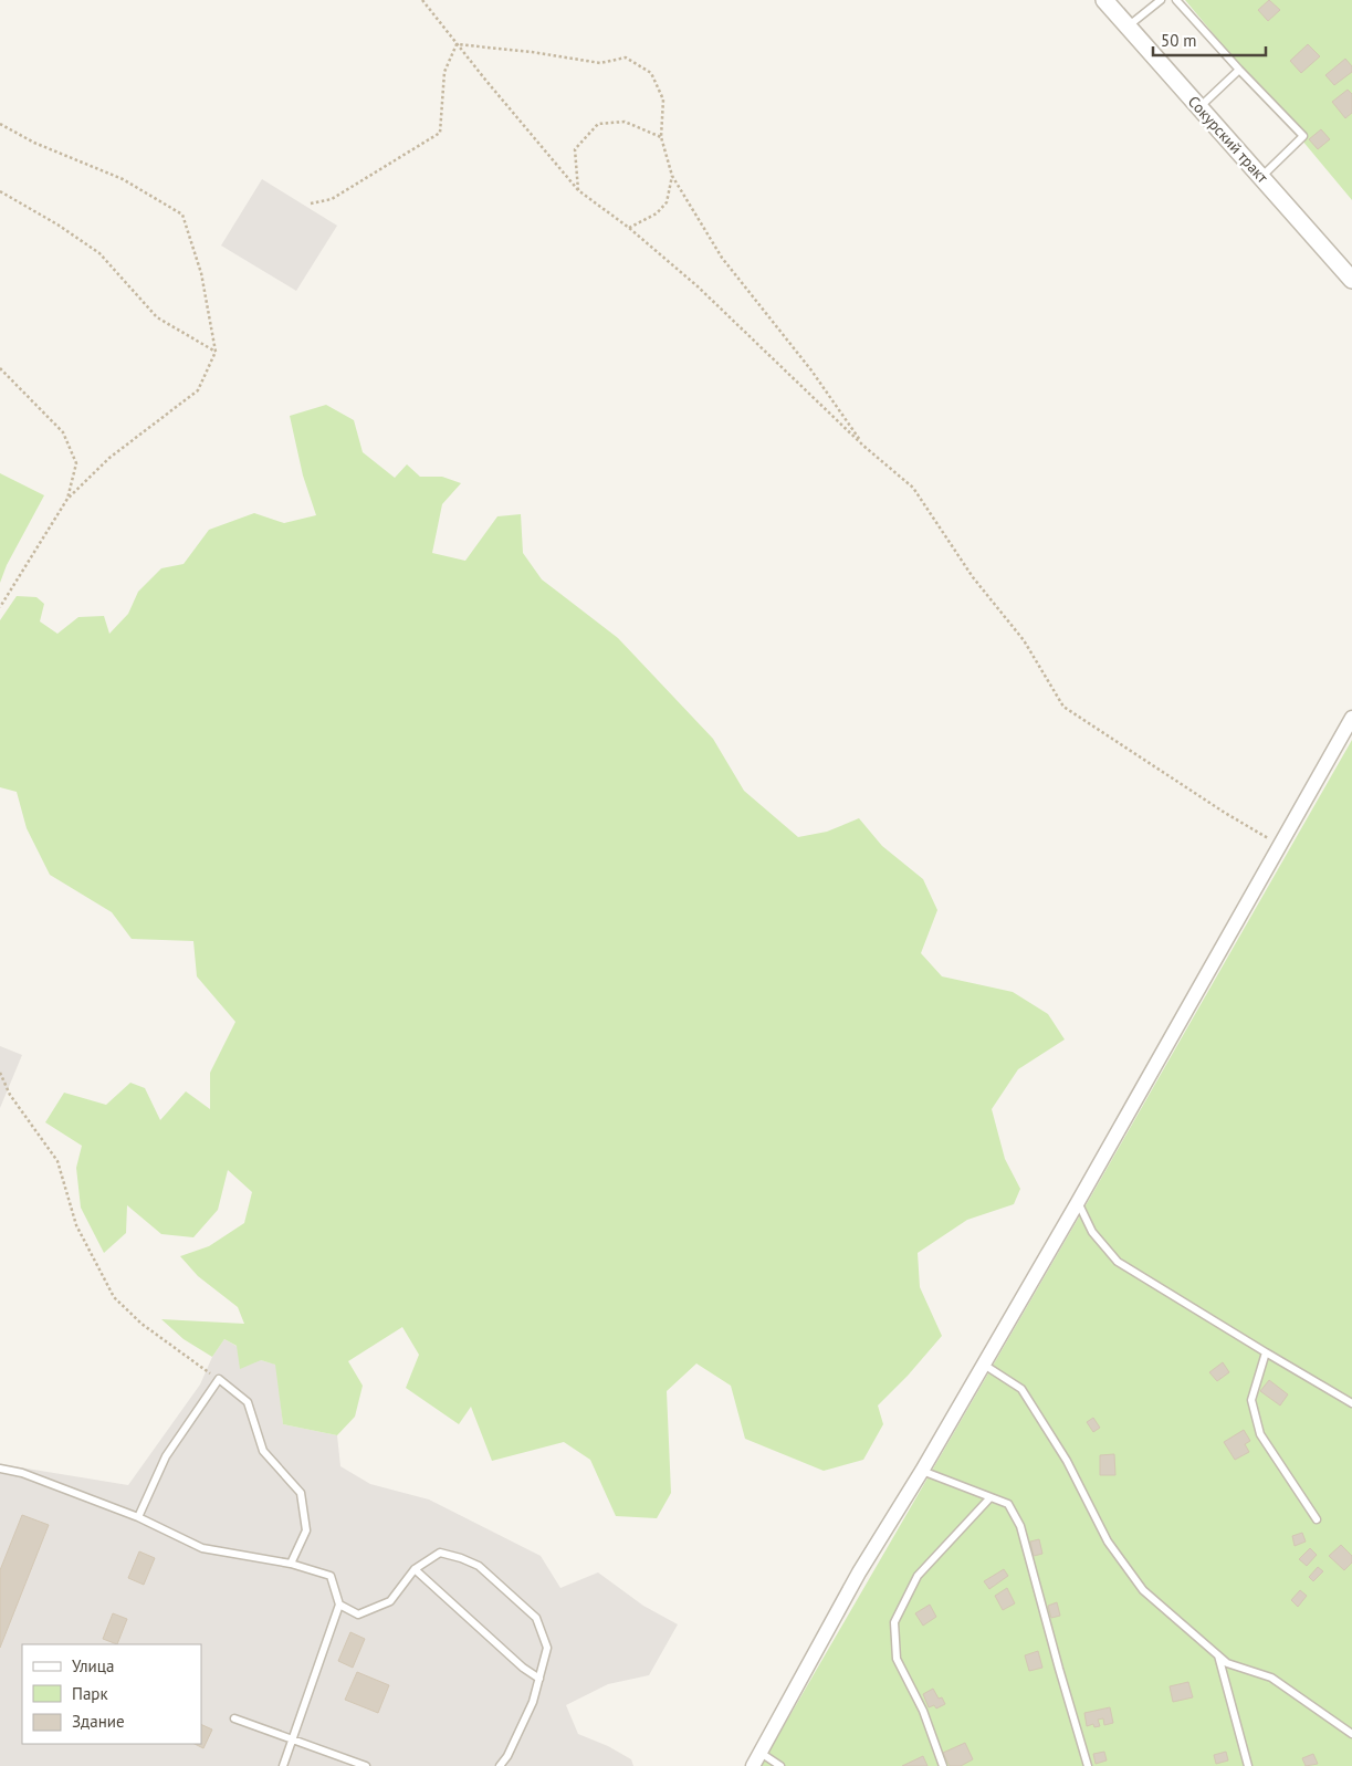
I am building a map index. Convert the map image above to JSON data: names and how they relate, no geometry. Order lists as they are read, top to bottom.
{
  "streets": {
    "street": ["Сокурский тракт"]
  },
  "legend": ["Улица", "Парк", "Здание"],
  "scale_bar": "50 m"
}
